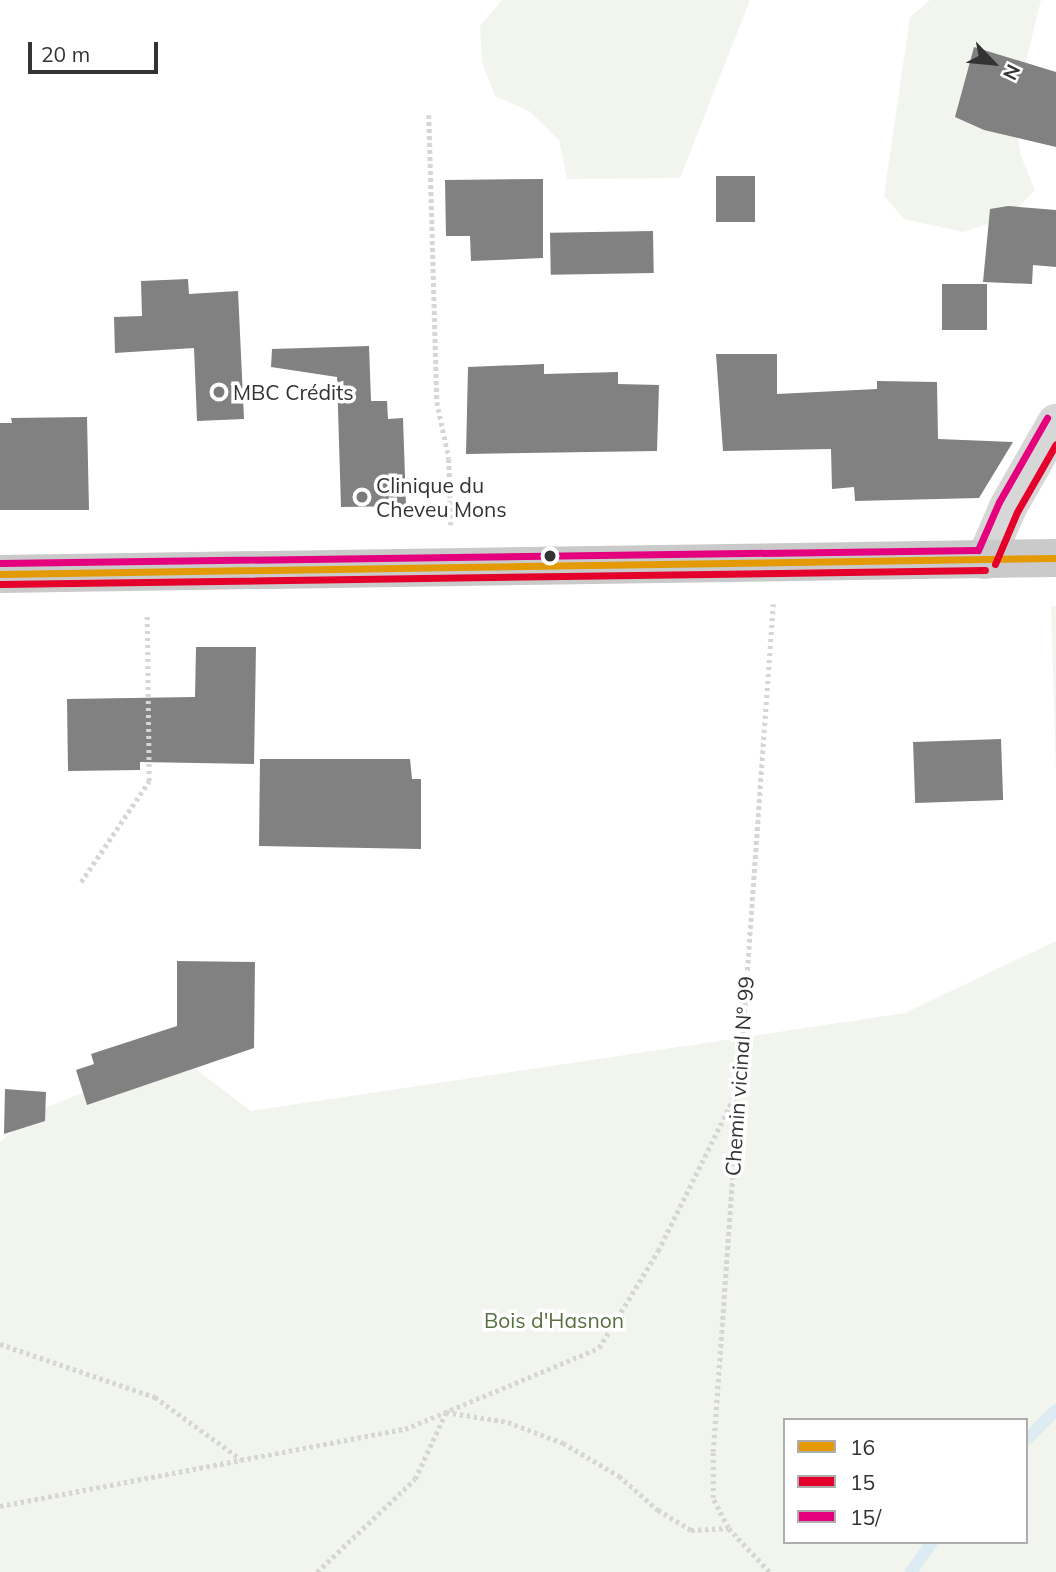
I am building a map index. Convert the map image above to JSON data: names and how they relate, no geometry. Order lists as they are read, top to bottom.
{
  "streets": {
    "path": ["Chemin vicinal N° 99"]
  },
  "parks": ["Bois d'Hasnon"],
  "places": ["MBC Crédits", "Clinique du Cheveu Mons"],
  "lines": ["transit line 15/", "transit line 15", "transit line 16"],
  "legend": ["16", "15", "15/"],
  "scale_bar": "20 m",
  "north": "bottom right"
}
